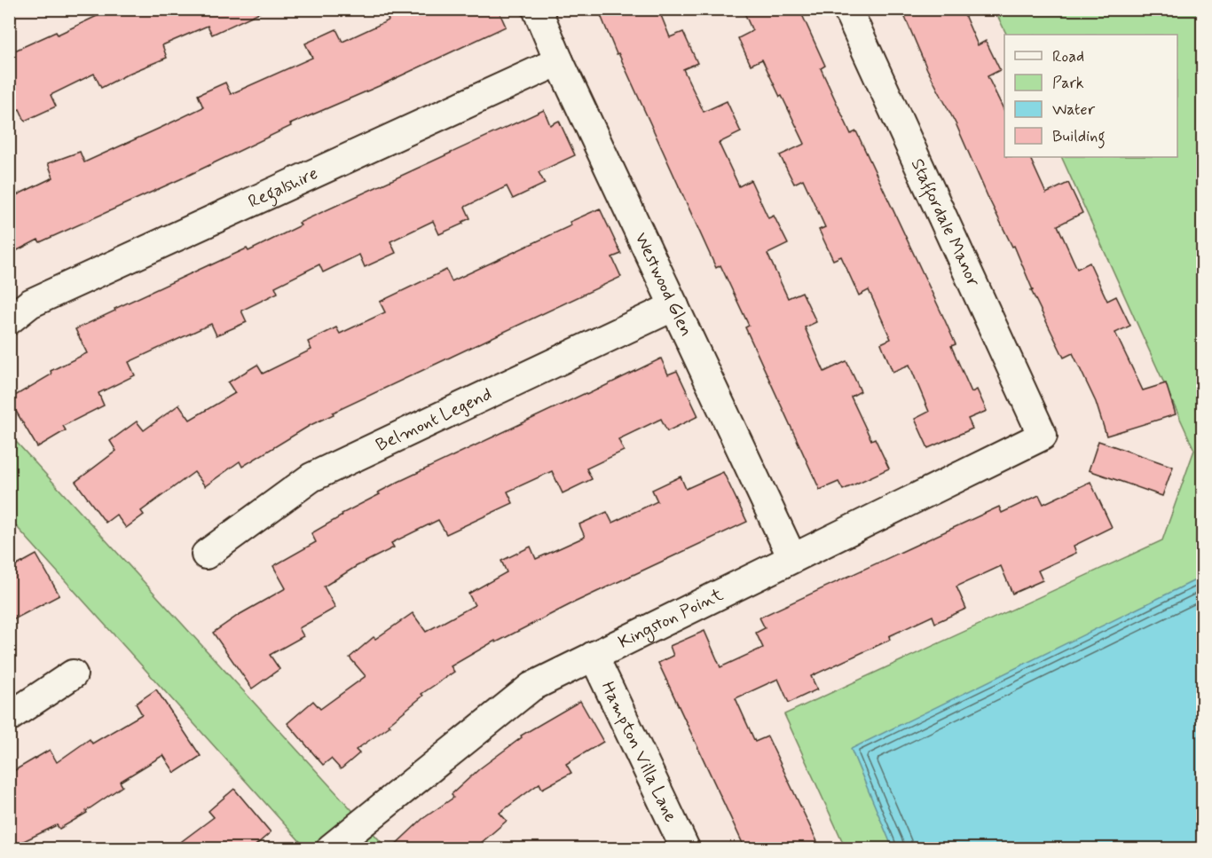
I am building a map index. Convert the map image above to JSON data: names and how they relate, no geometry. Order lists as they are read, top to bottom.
{
  "streets": {
    "street": [
      "Regalshire",
      "Staffordale Manor",
      "Westwood Glen",
      "Belmont Legend",
      "Kingston Point",
      "Hampton Villa Lane"
    ]
  },
  "crossings": [
    ["Regalshire", "Westwood Glen"],
    ["Staffordale Manor", "Kingston Point"],
    ["Westwood Glen", "Belmont Legend"],
    ["Westwood Glen", "Kingston Point"],
    ["Kingston Point", "Hampton Villa Lane"]
  ],
  "legend": [
    "Road",
    "Park",
    "Water",
    "Building"
  ]
}
